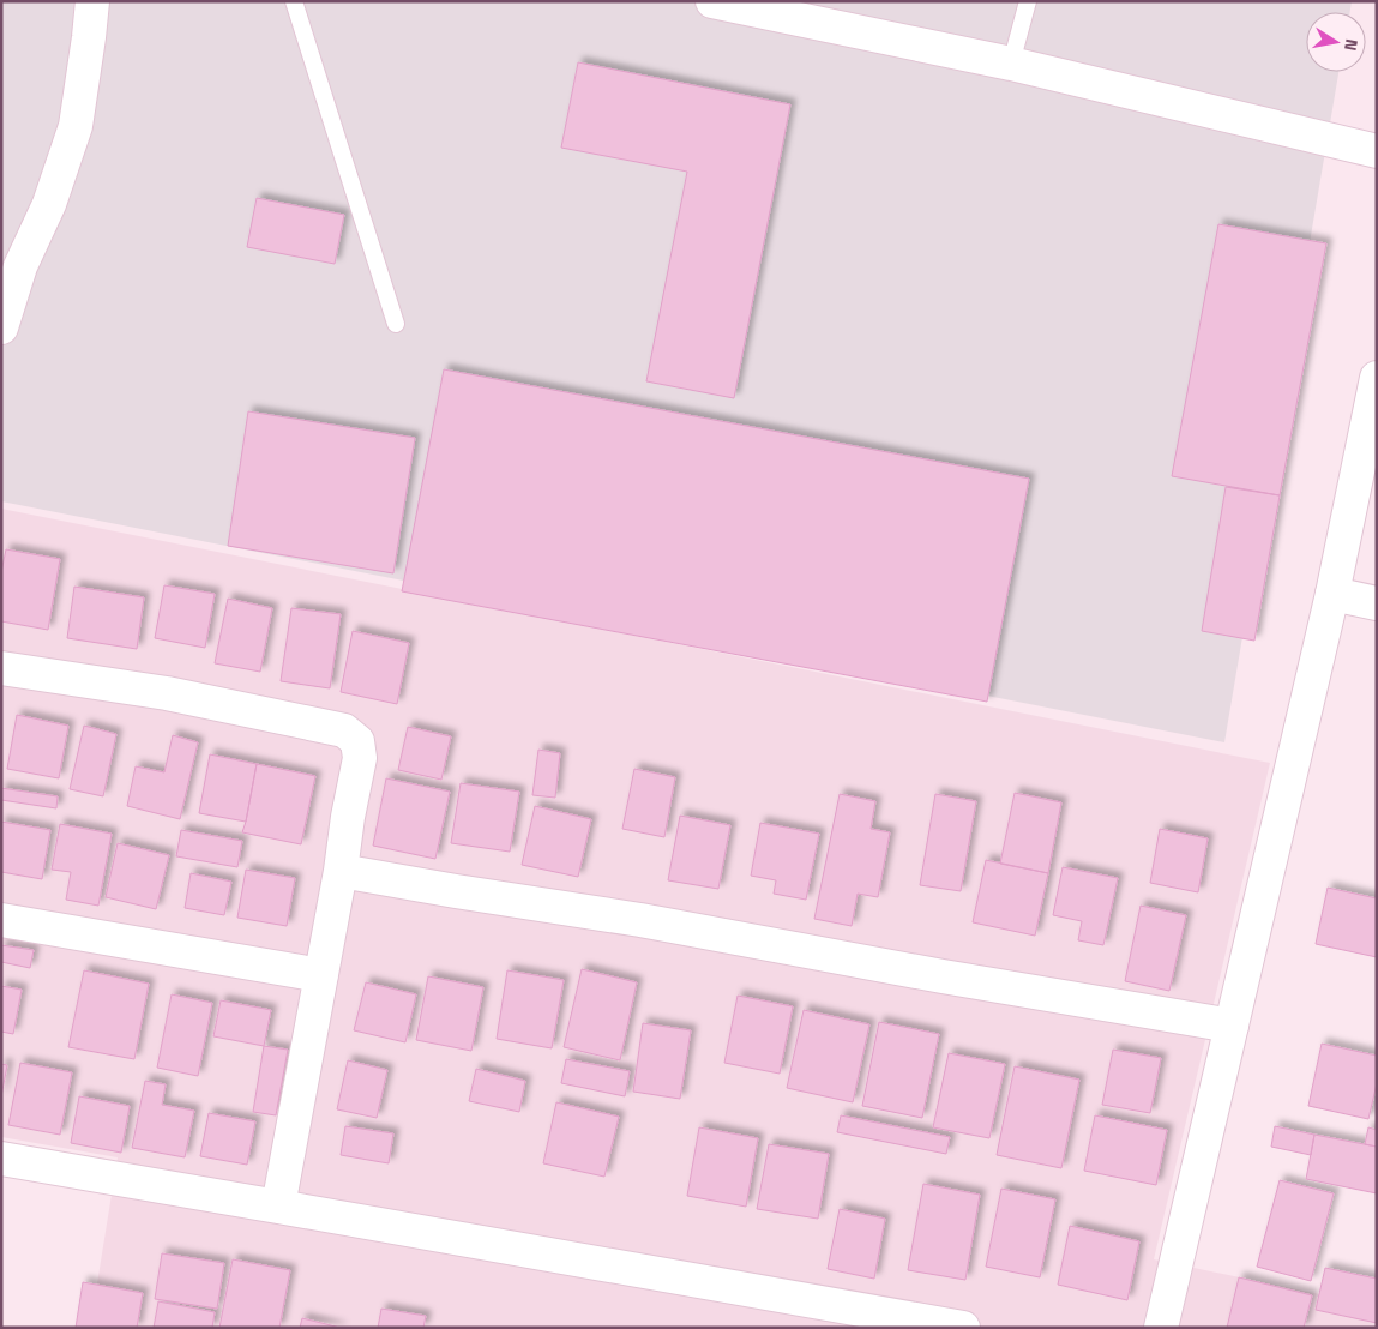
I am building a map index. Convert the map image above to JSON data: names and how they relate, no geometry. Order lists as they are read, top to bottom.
{
  "north": "right"
}
